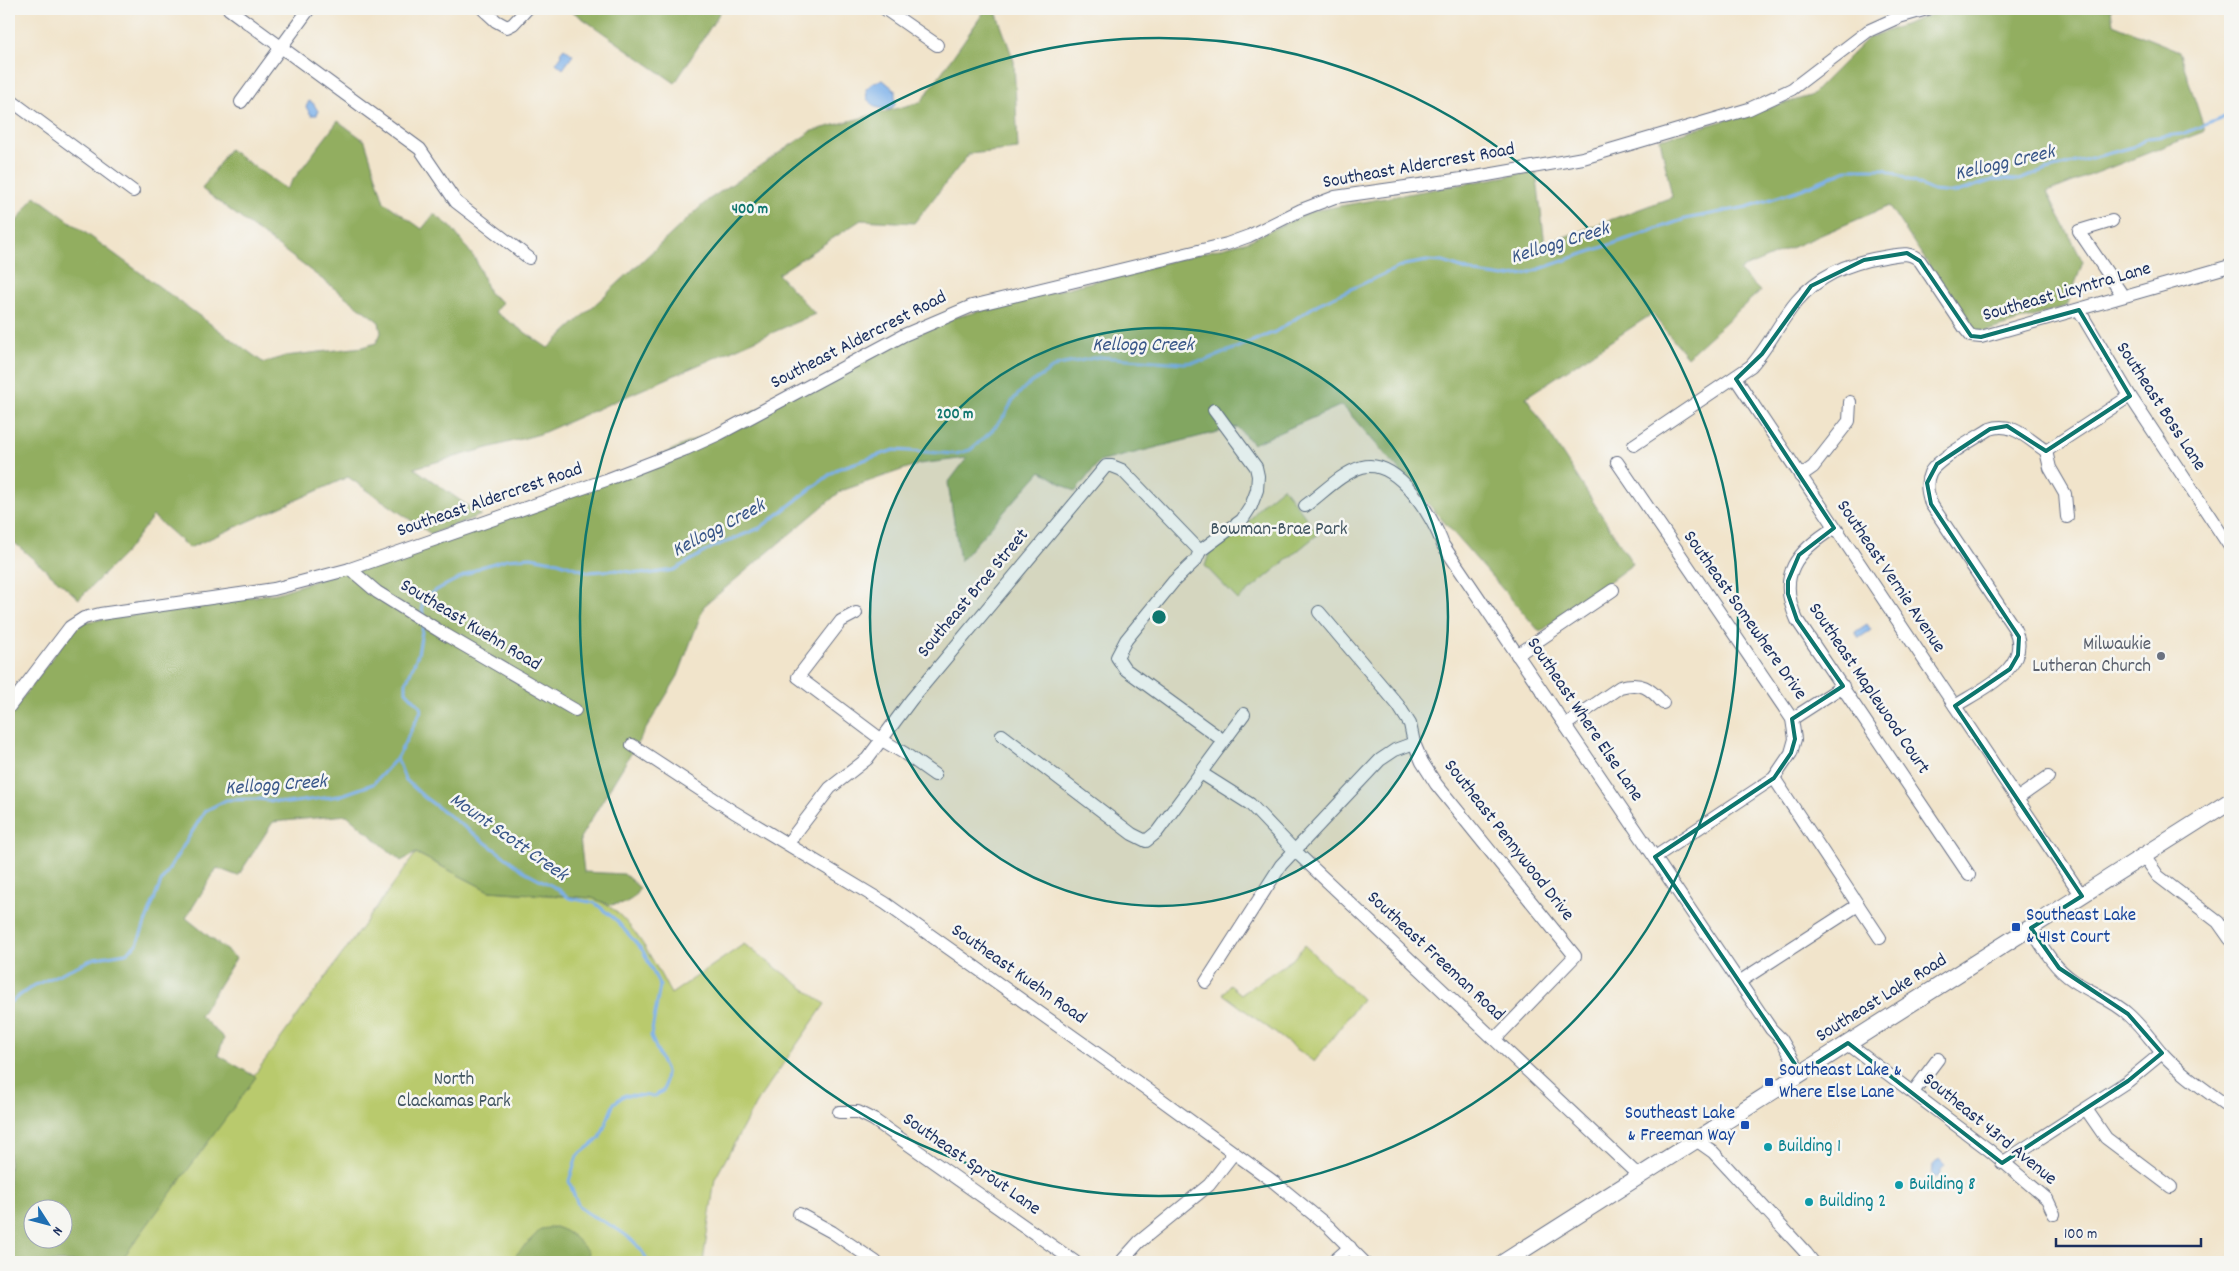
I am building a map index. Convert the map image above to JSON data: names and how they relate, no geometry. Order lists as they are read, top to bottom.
{
  "streets": {
    "main road": ["Southeast Lake Road"],
    "street": [
      "Southeast Aldercrest Road",
      "Southeast Licyntra Lane",
      "Southeast Boss Lane",
      "Southeast Vernie Avenue",
      "Southeast Brae Street",
      "Southeast Somewhere Drive",
      "Southeast Kuehn Road",
      "Southeast Maplewood Court",
      "Southeast Where Else Lane",
      "Southeast Pennywood Drive",
      "Southeast Freeman Road",
      "Southeast 43rd Avenue",
      "Southeast Sprout Lane"
    ]
  },
  "crossings": [
    ["Southeast Aldercrest Road", "Southeast Kuehn Road"],
    ["Southeast Licyntra Lane", "Southeast Boss Lane"],
    ["Southeast Licyntra Lane", "Southeast Vernie Avenue"],
    ["Southeast Vernie Avenue", "Southeast Maplewood Court"],
    ["Southeast Vernie Avenue", "Southeast Lake Road"],
    ["Southeast Brae Street", "Southeast Kuehn Road"],
    ["Southeast Somewhere Drive", "Southeast Where Else Lane"],
    ["Southeast Where Else Lane", "Southeast Lake Road"],
    ["Southeast Pennywood Drive", "Southeast Freeman Road"],
    ["Southeast Freeman Road", "Southeast Lake Road"],
    ["Southeast Lake Road", "Southeast 43rd Avenue"]
  ],
  "water": ["Kellogg Creek", "Mount Scott Creek"],
  "parks": ["Bowman-Brae Park", "North Clackamas Park"],
  "places": {
    "other": [
      "Milwaukie Lutheran Church",
      "Building 1",
      "Building 8",
      "Building 2"
    ],
    "transit": ["Southeast Lake & 41st Court", "Southeast Lake & Where Else Lane", "Southeast Lake & Freeman Way"]
  },
  "scale_bar": "100 m",
  "north": "bottom right",
  "rings": ["400 m", "200 m"]
}
